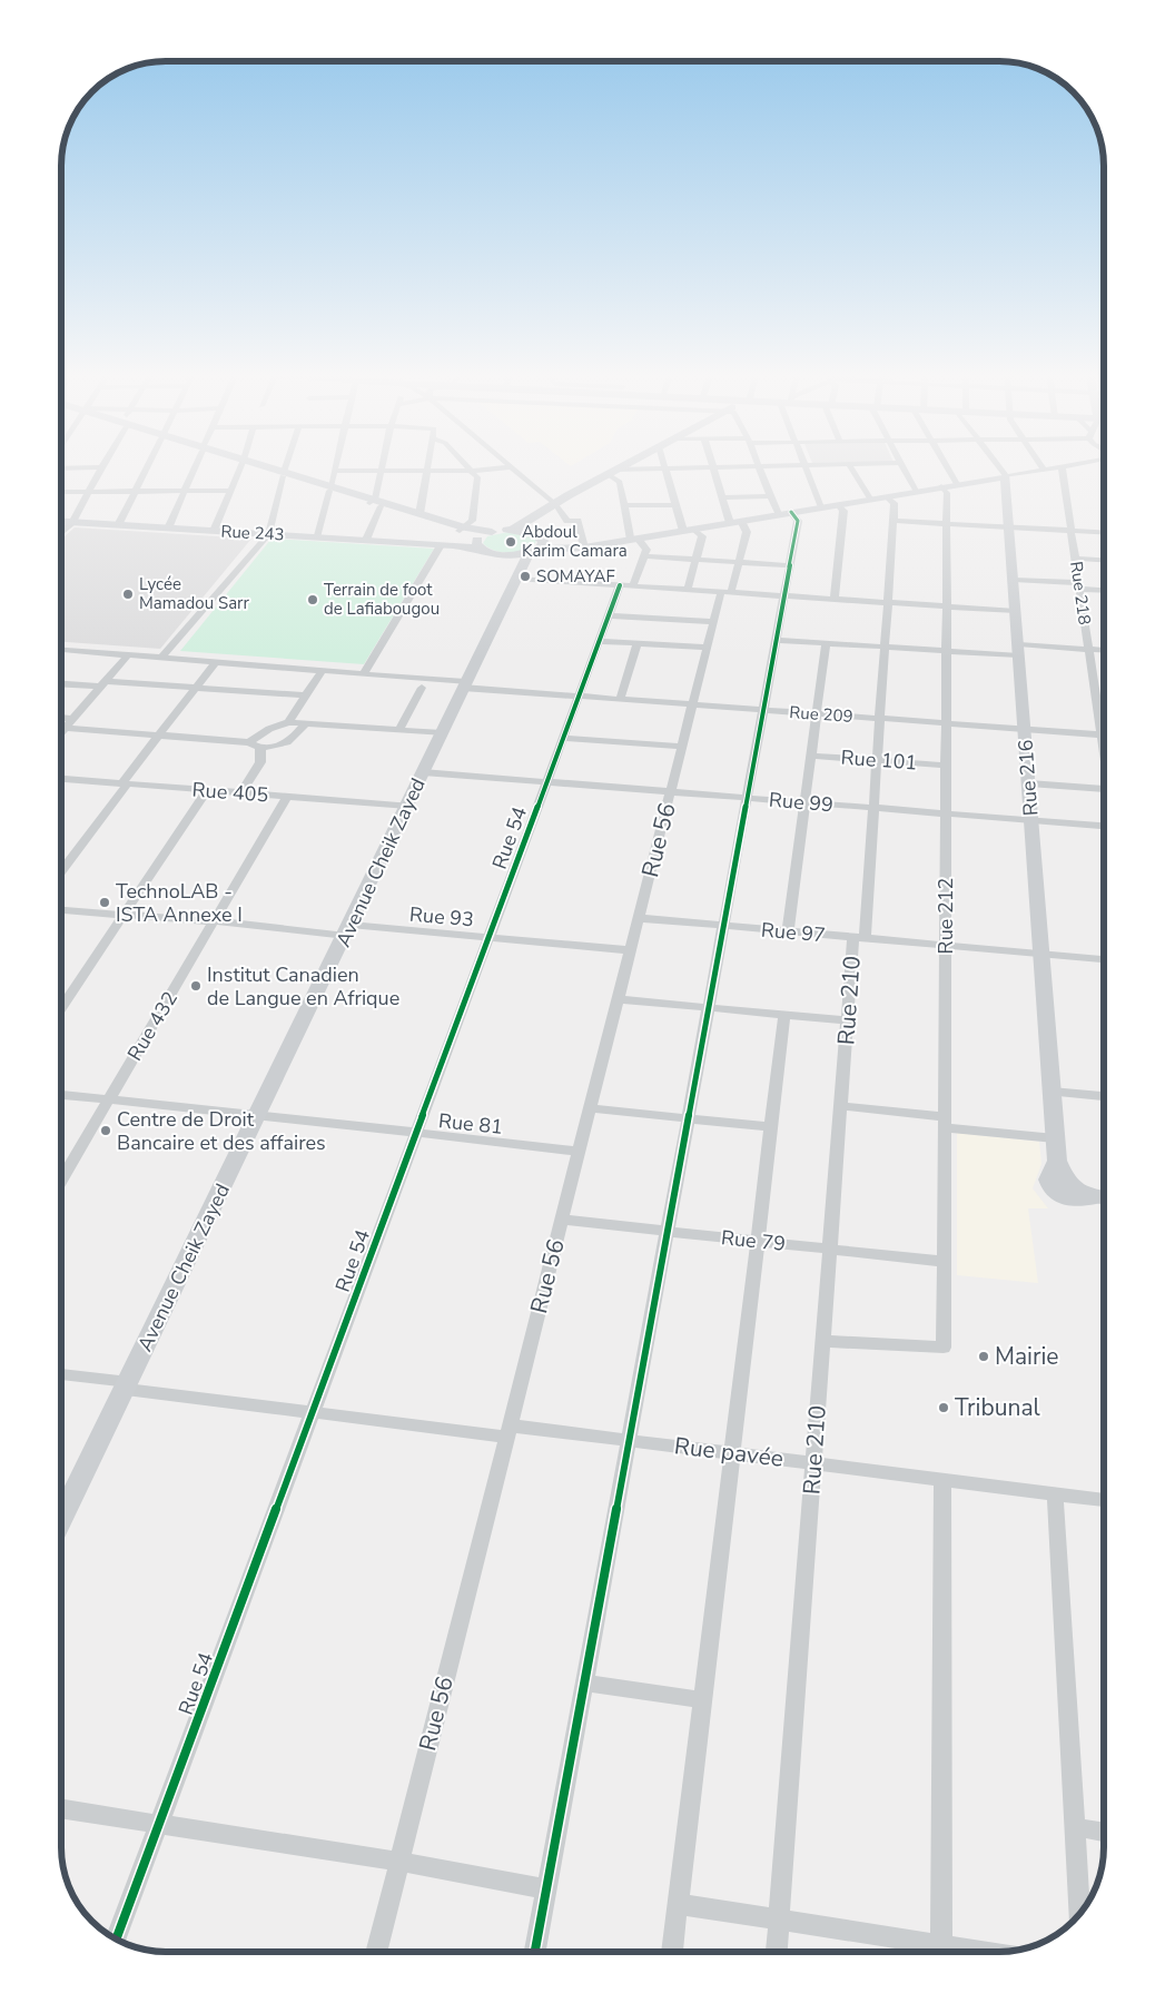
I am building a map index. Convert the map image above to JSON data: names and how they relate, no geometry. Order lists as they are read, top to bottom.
{
  "streets": {
    "main road": ["Rue 243", "Avenue Cheik Zayed"],
    "street": [
      "Rue 218",
      "Rue 209",
      "Rue 101",
      "Rue 216",
      "Rue 405",
      "Rue 99",
      "Rue 54",
      "Rue 56",
      "Rue 212",
      "Rue 93",
      "Rue 97",
      "Rue 210",
      "Rue 432",
      "Rue 81",
      "Rue 79",
      "Rue pavée"
    ]
  },
  "crossings": [
    ["Rue 218", "Rue 209"],
    ["Rue 209", "Rue 216"],
    ["Rue 209", "Rue 54"],
    ["Rue 209", "Rue 56"],
    ["Rue 209", "Avenue Cheik Zayed"],
    ["Rue 209", "Rue 212"],
    ["Rue 209", "Rue 210"],
    ["Rue 101", "Rue 212"],
    ["Rue 101", "Rue 210"],
    ["Rue 216", "Rue 99"],
    ["Rue 216", "Rue 97"],
    ["Rue 405", "Avenue Cheik Zayed"],
    ["Rue 405", "Rue 432"],
    ["Rue 99", "Rue 54"],
    ["Rue 99", "Rue 56"],
    ["Rue 99", "Avenue Cheik Zayed"],
    ["Rue 99", "Rue 212"],
    ["Rue 99", "Rue 210"],
    ["Rue 54", "Rue 93"],
    ["Rue 54", "Rue 81"],
    ["Rue 54", "Rue pavée"],
    ["Rue 56", "Rue 93"],
    ["Rue 56", "Rue 97"],
    ["Rue 56", "Rue 81"],
    ["Rue 56", "Rue 79"],
    ["Rue 56", "Rue pavée"],
    ["Avenue Cheik Zayed", "Rue 93"],
    ["Avenue Cheik Zayed", "Rue 81"],
    ["Avenue Cheik Zayed", "Rue pavée"],
    ["Rue 212", "Rue 97"],
    ["Rue 212", "Rue 210"],
    ["Rue 212", "Rue 79"],
    ["Rue 93", "Rue 432"],
    ["Rue 97", "Rue 210"],
    ["Rue 210", "Rue 79"],
    ["Rue 210", "Rue pavée"],
    ["Rue 432", "Rue 81"]
  ],
  "places": [
    "Abdoul Karim Camara",
    "SOMAYAF",
    "Lycée Mamadou Sarr",
    "Terrain de foot de Lafiabougou",
    "TechnoLAB - ISTA Annexe I",
    "Institut Canadien de Langue en Afrique",
    "Centre de Droit Bancaire et des affaires",
    "Mairie",
    "Tribunal"
  ]
}
